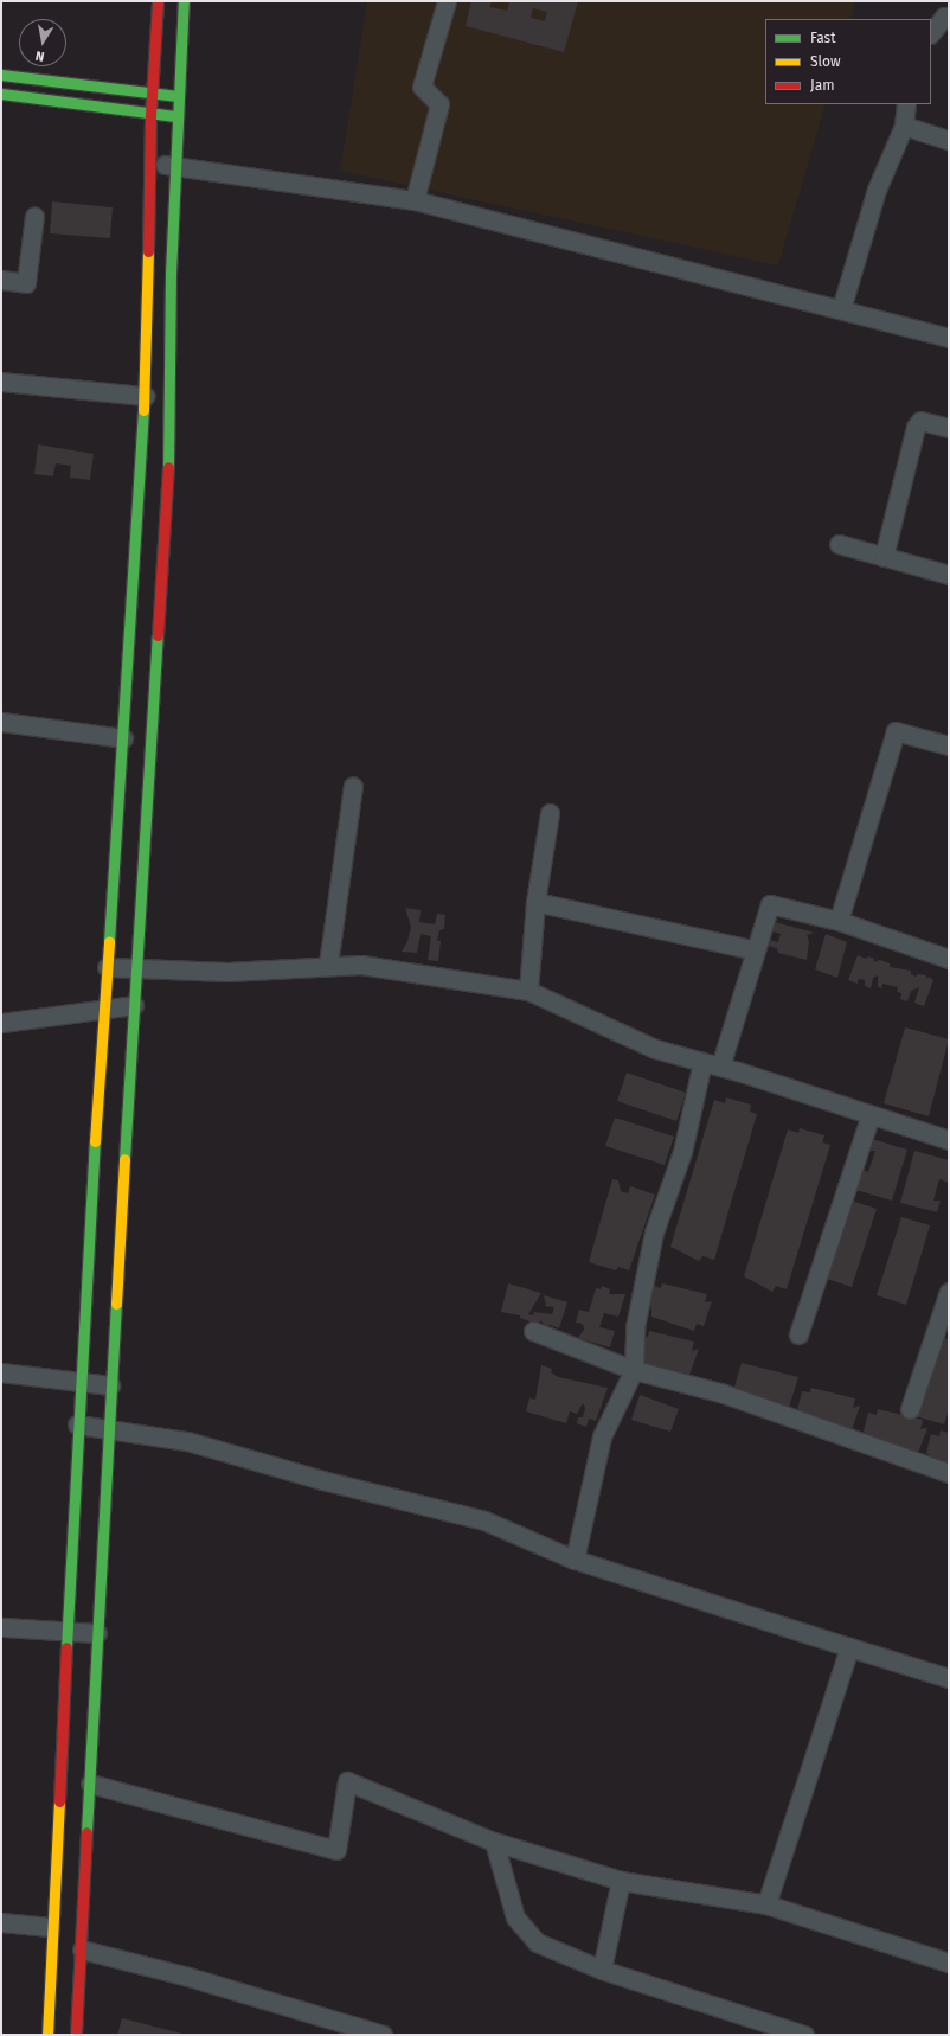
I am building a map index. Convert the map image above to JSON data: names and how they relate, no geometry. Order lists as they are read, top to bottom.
{
  "legend": ["Fast", "Slow", "Jam"],
  "north": "bottom"
}
